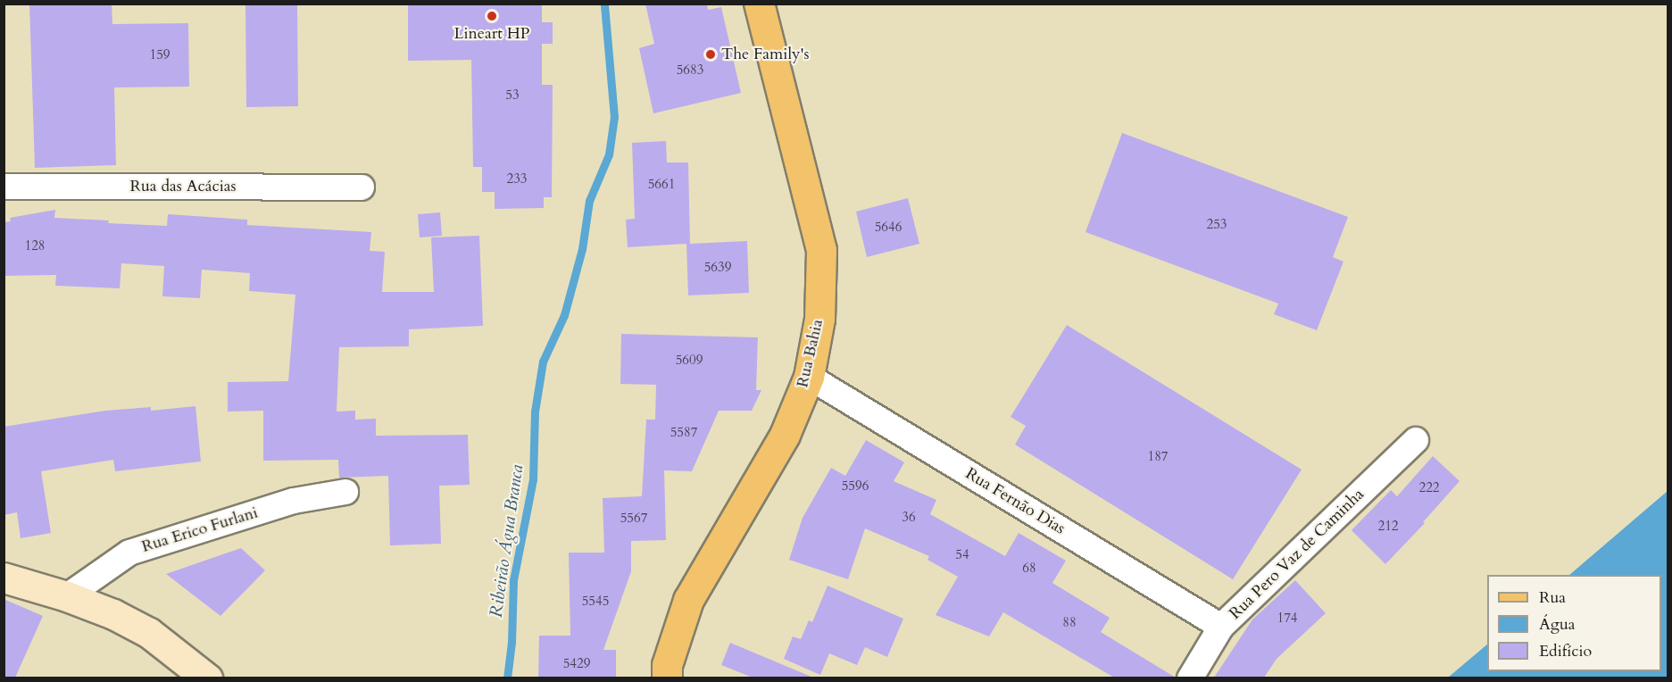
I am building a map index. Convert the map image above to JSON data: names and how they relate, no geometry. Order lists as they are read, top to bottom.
{
  "streets": {
    "main road": ["Rua Bahia"],
    "street": [
      "Rua das Acácias",
      "Rua Fernão Dias",
      "Rua Erico Furlani",
      "Rua Pero Vaz de Caminha"
    ]
  },
  "crossings": [
    ["Rua Bahia", "Rua Fernão Dias"],
    ["Rua Fernão Dias", "Rua Pero Vaz de Caminha"]
  ],
  "water": ["Ribeirão Água Branca"],
  "places": ["Lineart HP", "The Family's"],
  "house_numbers": [
    "159",
    "5683",
    "53",
    "233",
    "5661",
    "253",
    "5646",
    "128",
    "5639",
    "5609",
    "5587",
    "187",
    "5596",
    "222",
    "36",
    "5567",
    "212",
    "54",
    "68",
    "5545",
    "174",
    "88",
    "5429"
  ],
  "legend": ["Rua", "Água", "Edifício"]
}
